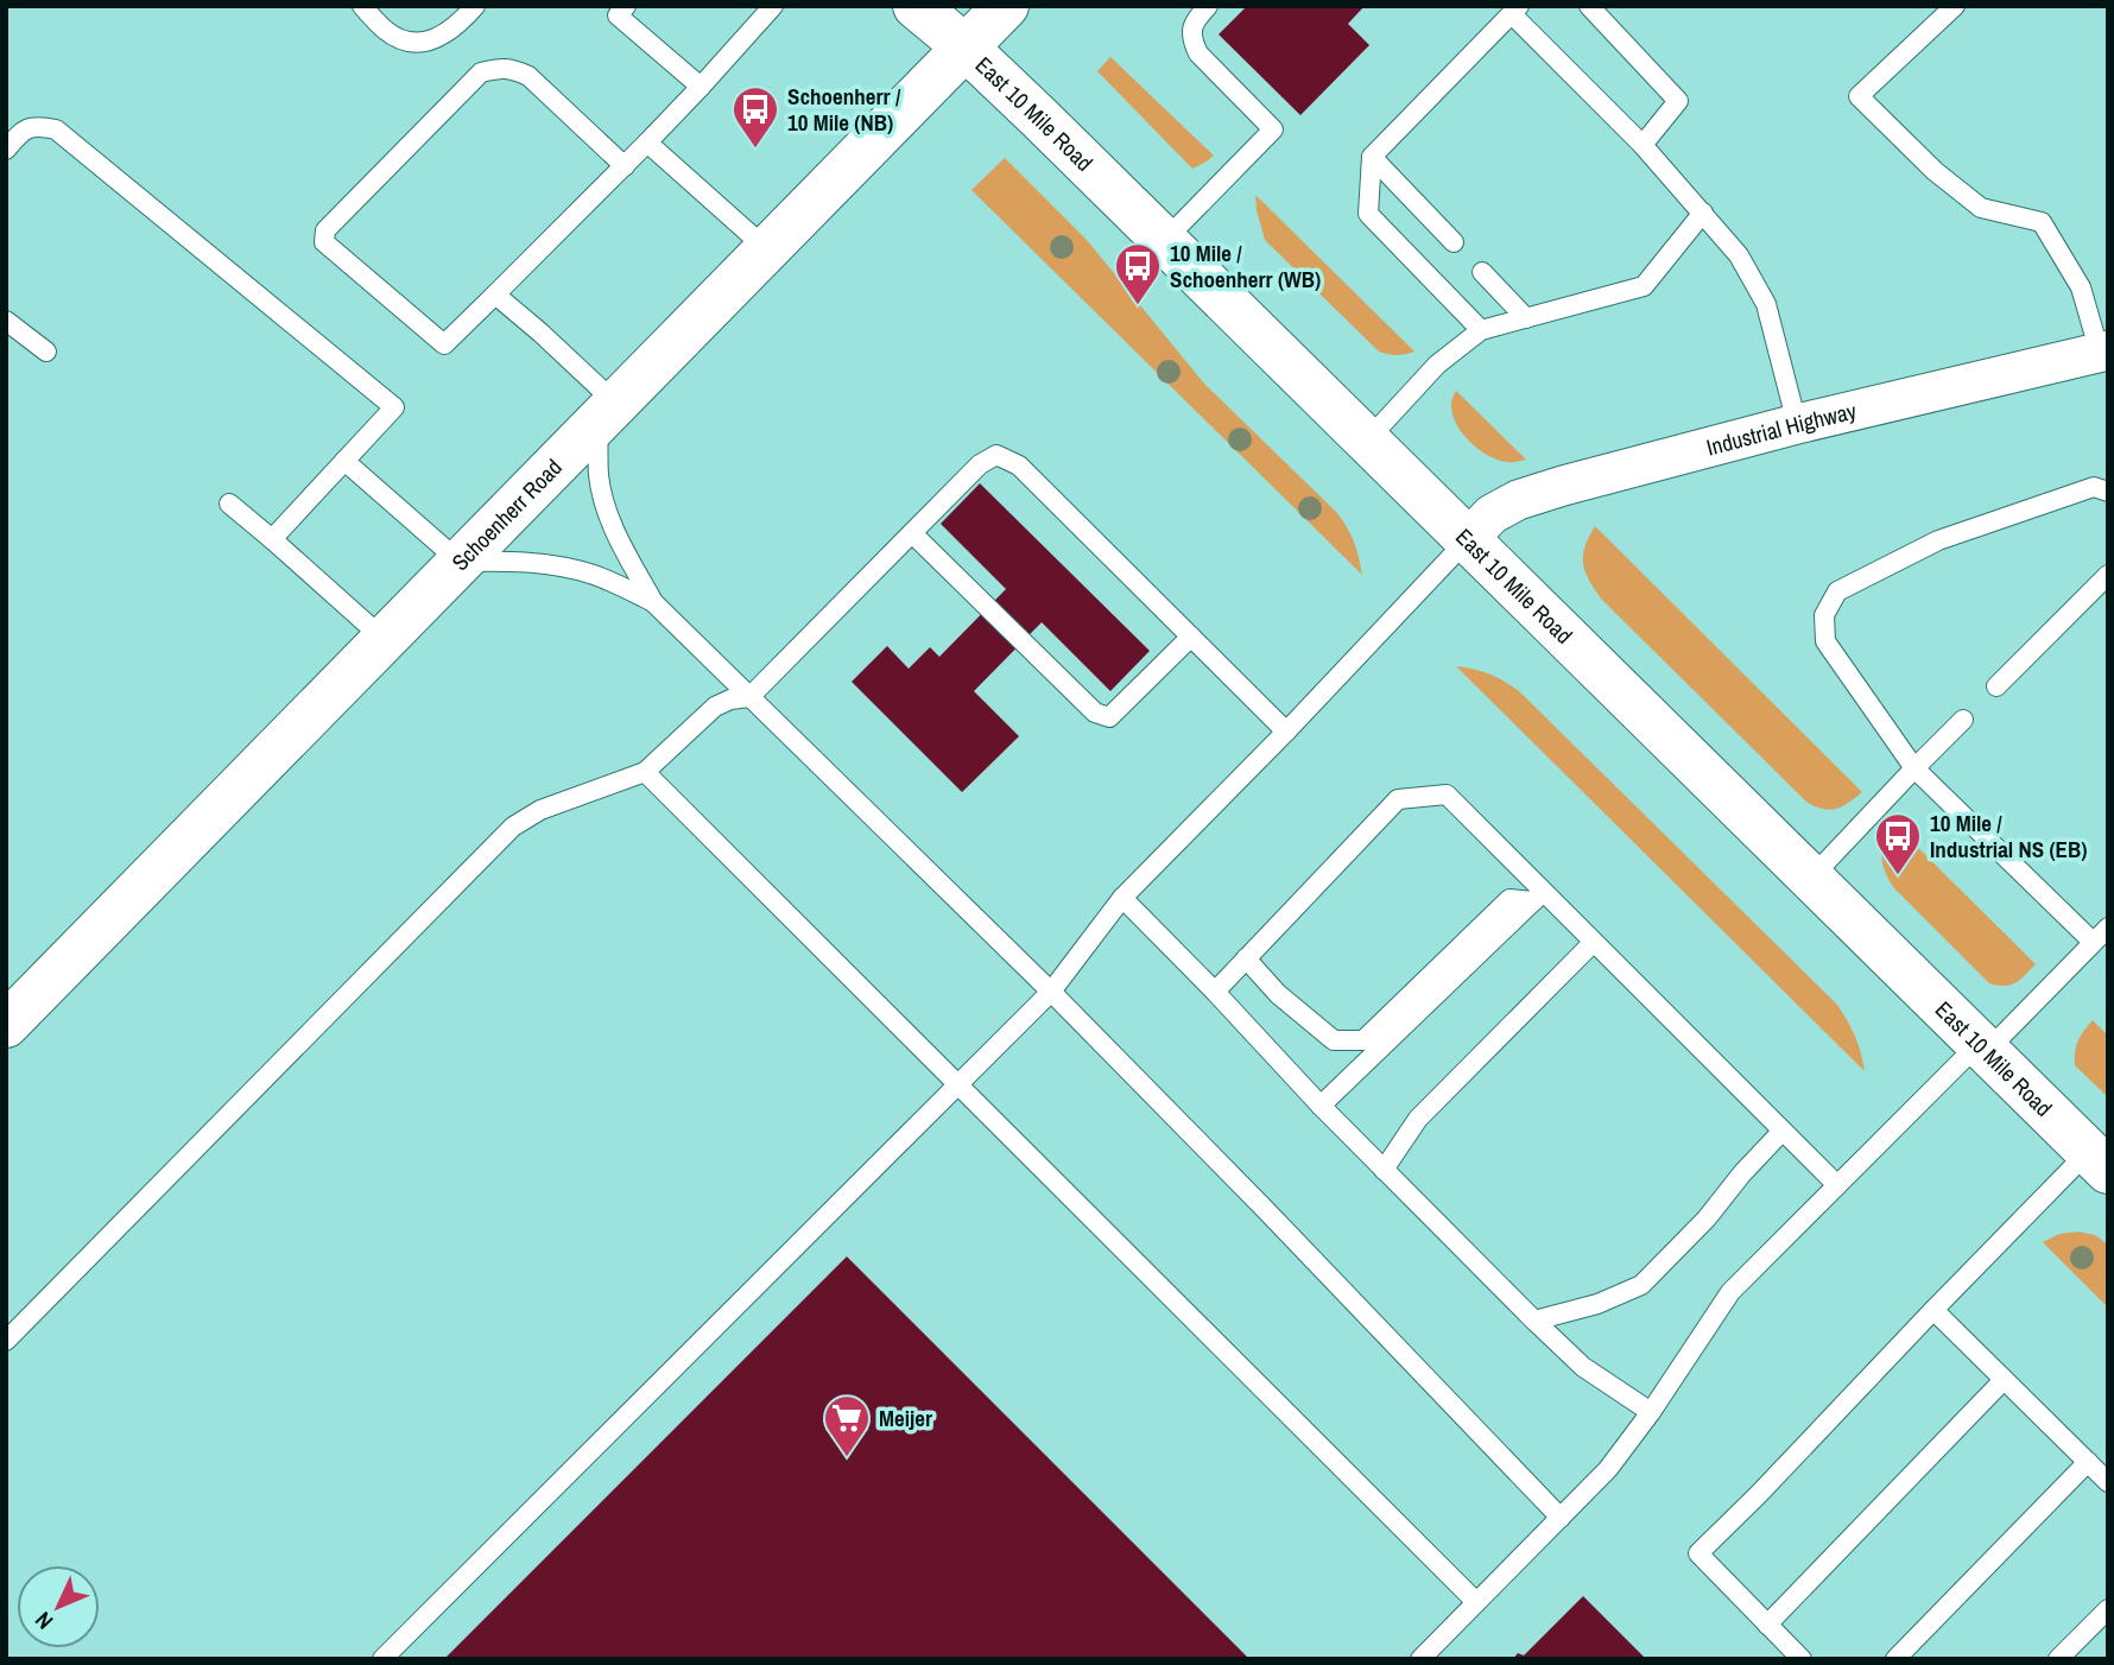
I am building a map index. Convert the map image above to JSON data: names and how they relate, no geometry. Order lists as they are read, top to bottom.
{
  "streets": {
    "main road": ["East 10 Mile Road", "Schoenherr Road"],
    "street": ["Industrial Highway"]
  },
  "crossings": [
    ["East 10 Mile Road", "Industrial Highway"],
    ["East 10 Mile Road", "Schoenherr Road"]
  ],
  "places": {
    "bus stop": ["Schoenherr / 10 Mile (NB)", "10 Mile / Schoenherr (WB)", "10 Mile / Industrial NS (EB)"],
    "supermarket": ["Meijer"]
  },
  "north": "bottom left"
}
